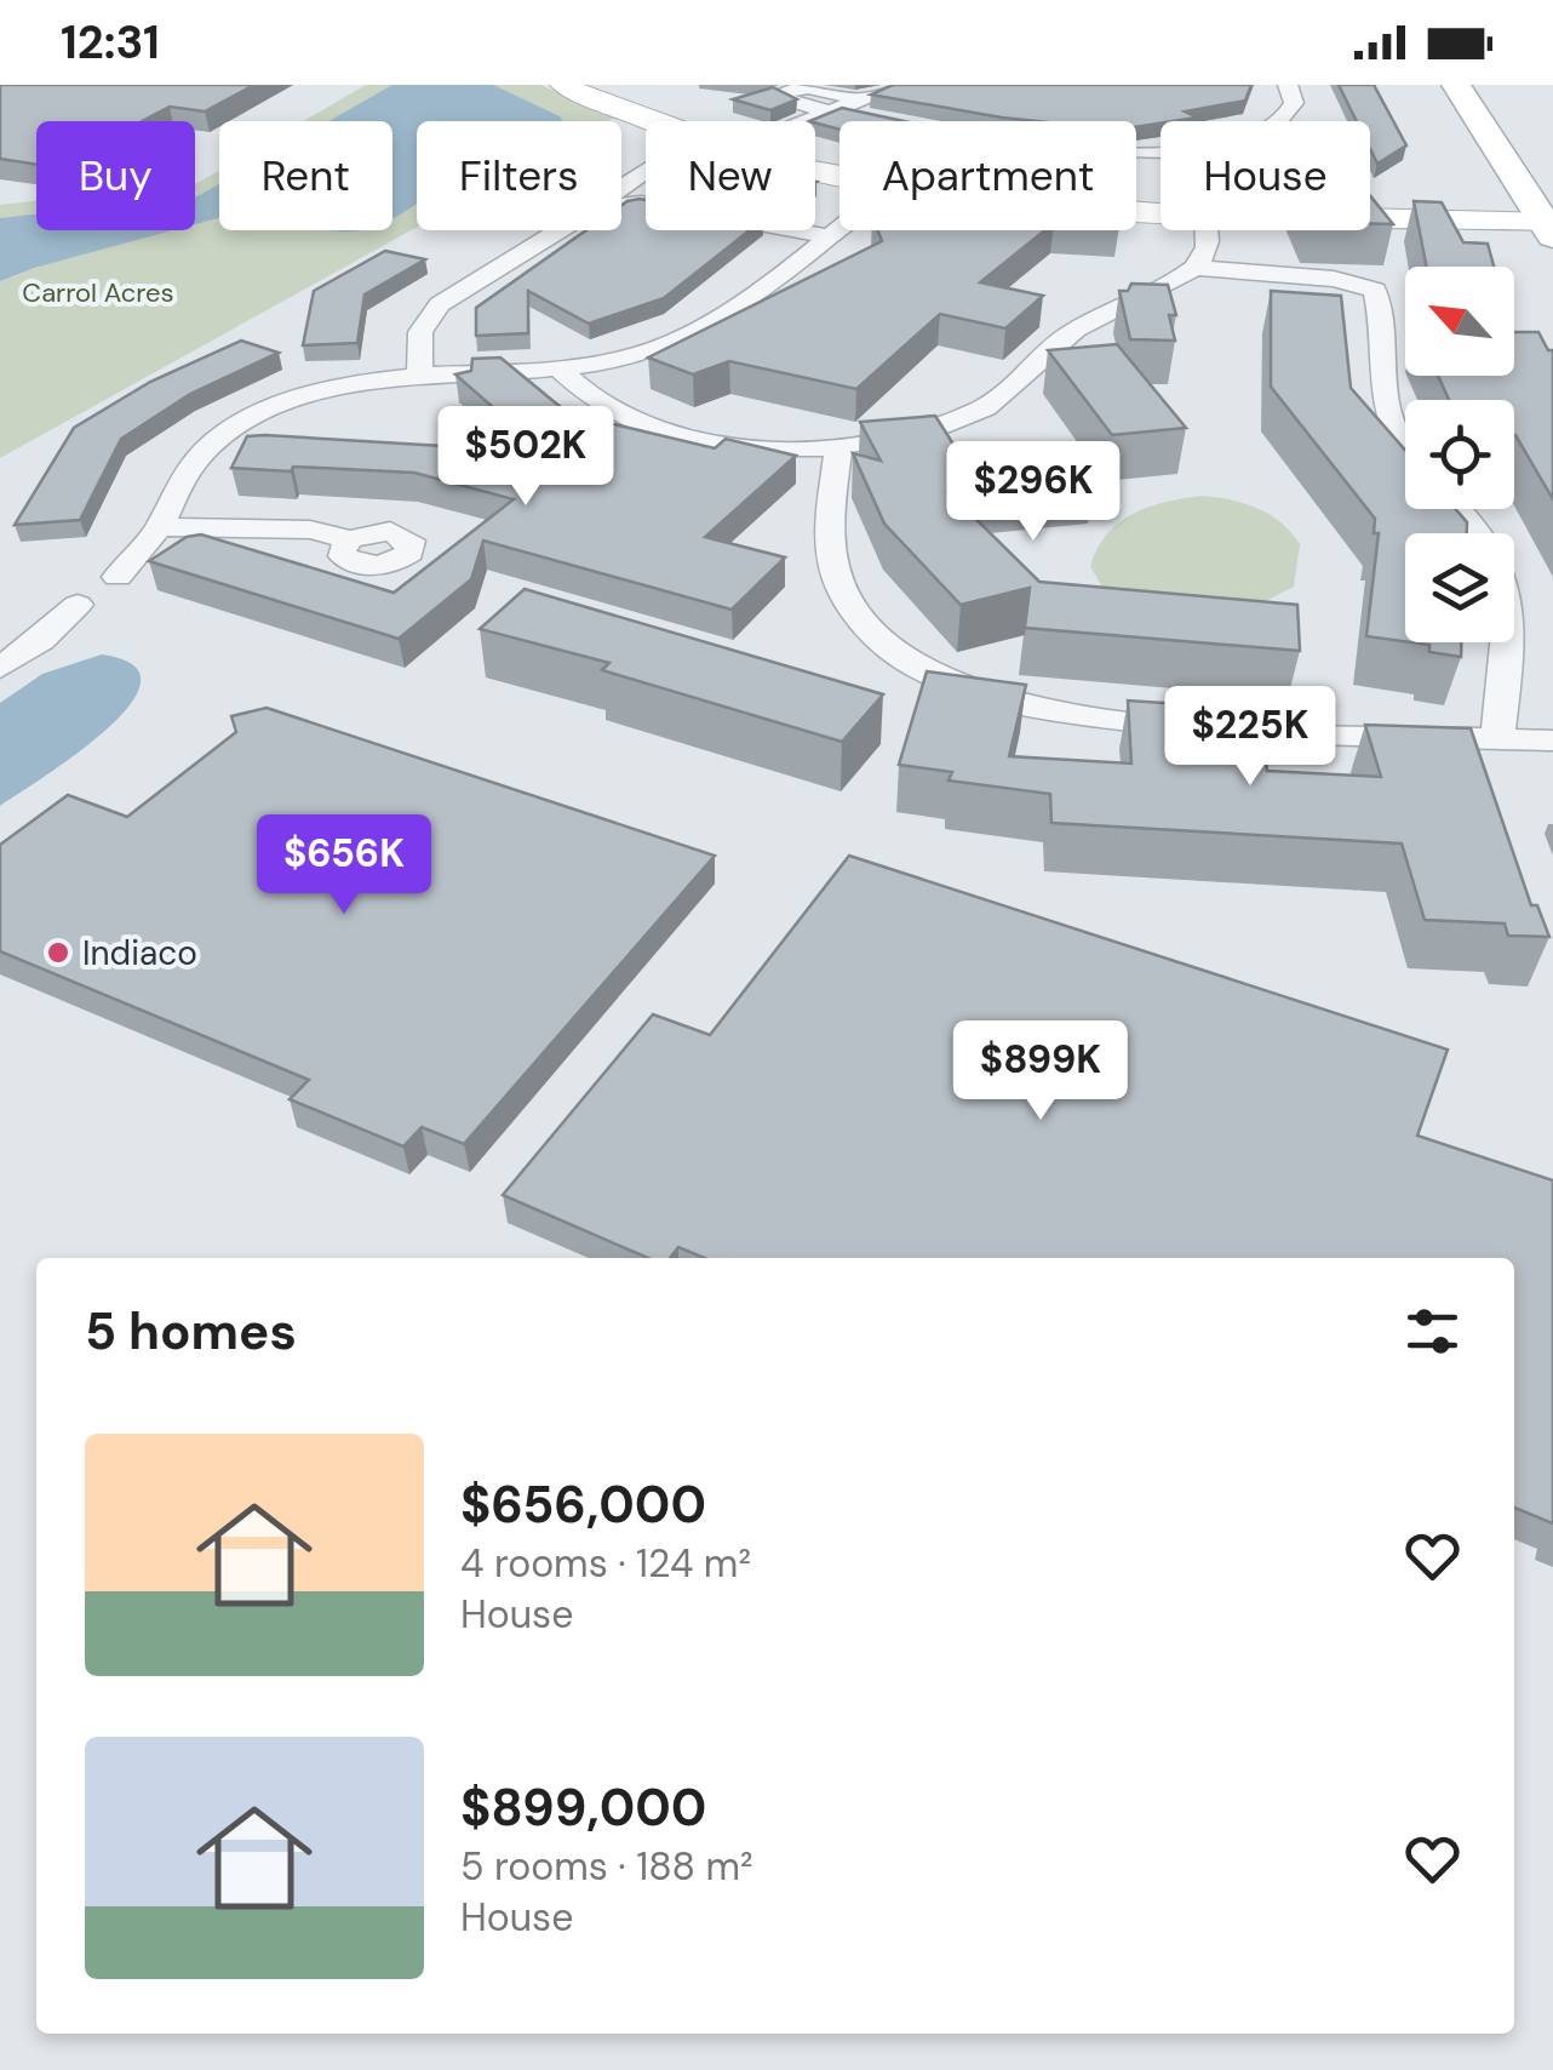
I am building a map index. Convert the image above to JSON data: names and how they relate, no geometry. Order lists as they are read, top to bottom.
{
  "parks": ["Carrol Acres"],
  "places": ["Indiaco"],
  "north": "top left",
  "page": {
    "status": "12:31",
    "chip": [
      "Buy",
      "Rent",
      "Filters",
      "New",
      "Apartment",
      "House"
    ],
    "price": [
      "$502K",
      "$296K",
      "$225K",
      "$656K",
      "$899K"
    ],
    "heading": "5 homes",
    "list": [
      {
        "name": "$656,000",
        "note": "4 rooms · 124 m² · House"
      },
      {
        "name": "$899,000",
        "note": "5 rooms · 188 m² · House"
      }
    ]
  }
}
